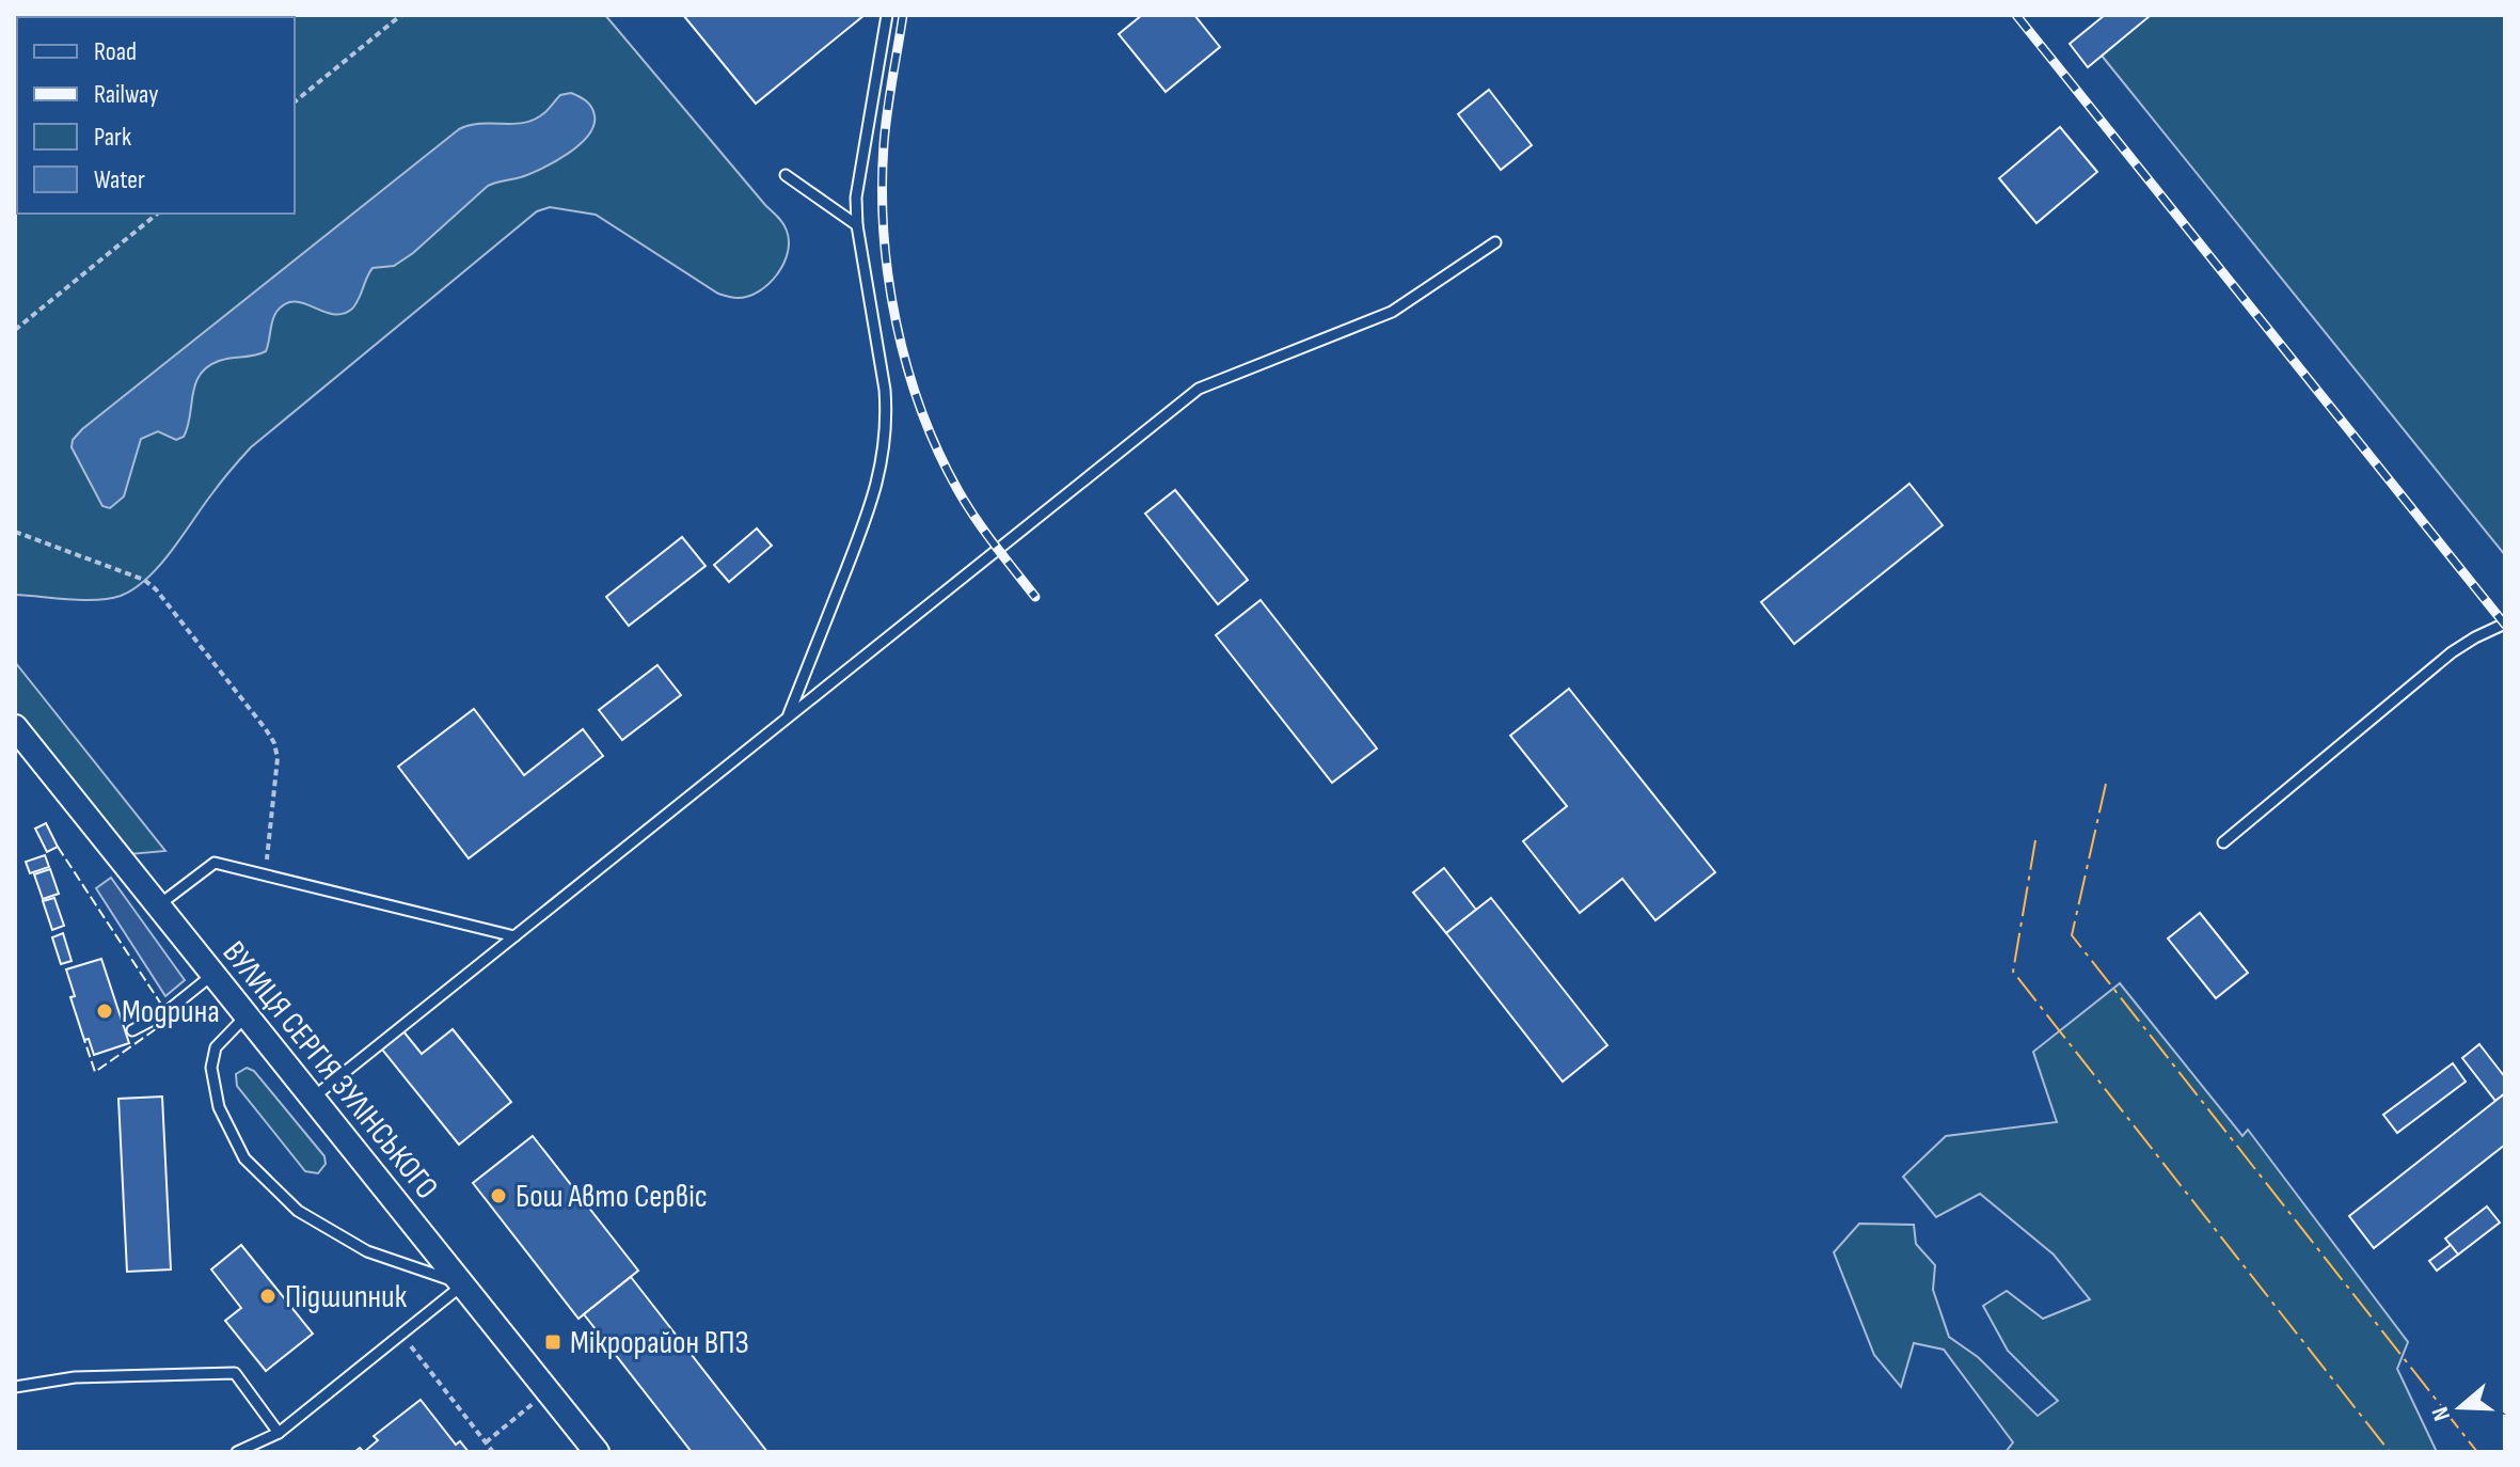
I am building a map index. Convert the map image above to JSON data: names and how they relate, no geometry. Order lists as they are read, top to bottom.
{
  "streets": {
    "street": ["ВУЛИЦЯ СЕРГІЯ ЗУЛІНСЬКОГО"]
  },
  "places": {
    "other": ["Модрина", "Бош Авто Сервіс", "Підшипник"],
    "transit": ["Мікрорайон ВПЗ"]
  },
  "legend": [
    "Road",
    "Railway",
    "Park",
    "Water"
  ],
  "north": "left"
}
